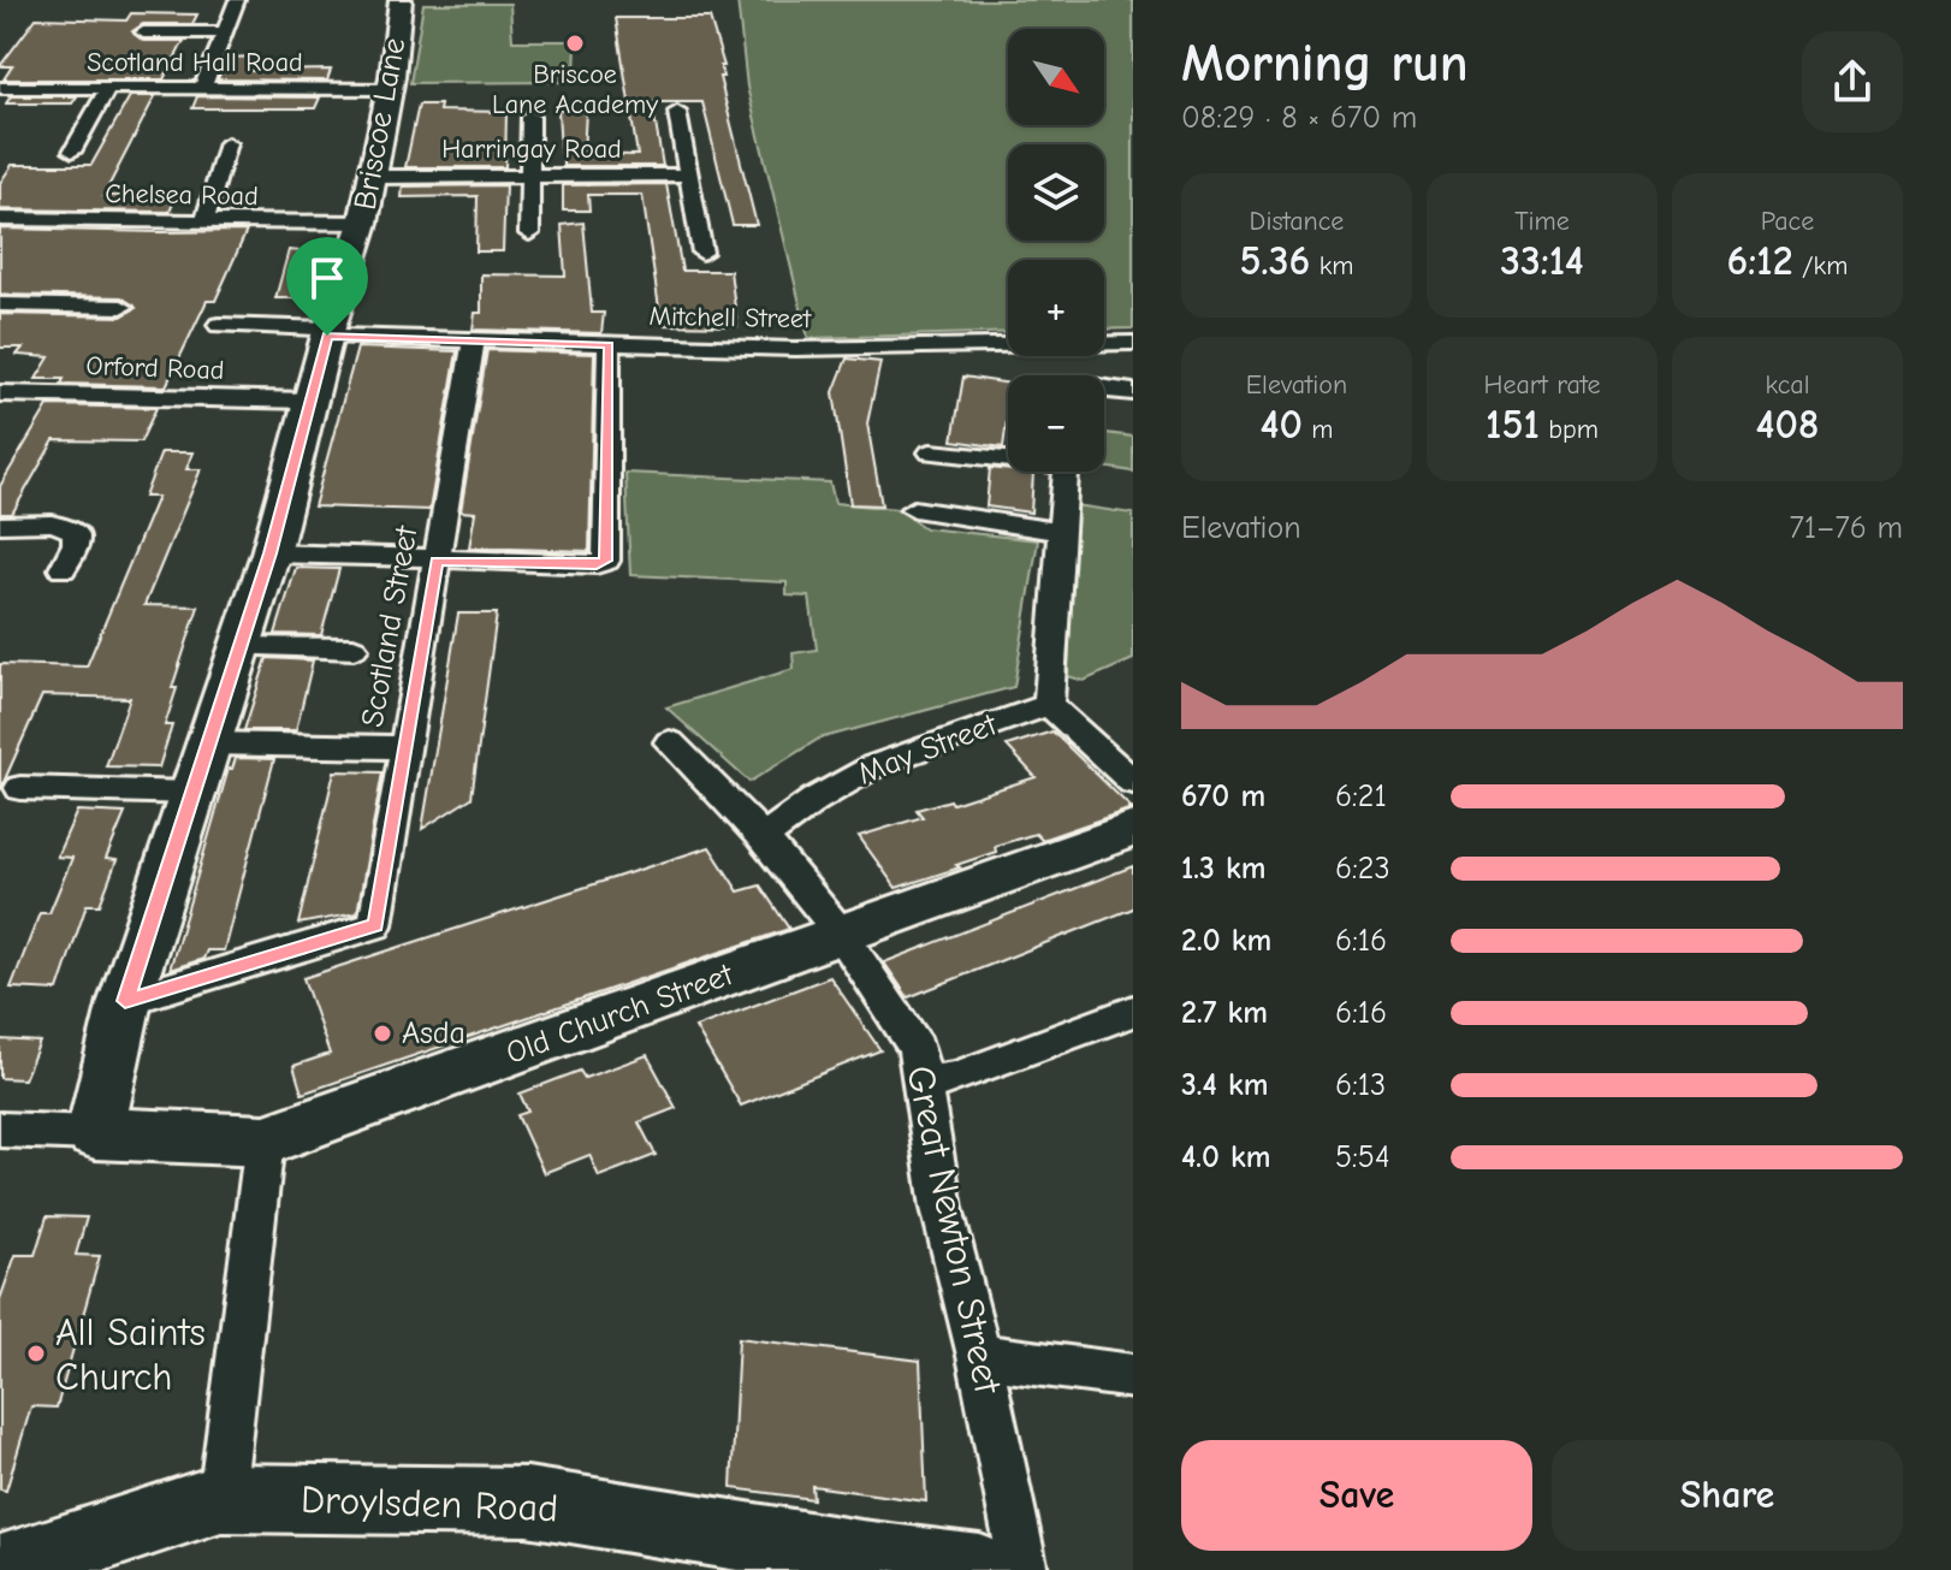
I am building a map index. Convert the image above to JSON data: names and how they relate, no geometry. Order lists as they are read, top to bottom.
{
  "streets": {
    "street": [
      "Scotland Hall Road",
      "Briscoe Lane",
      "Harringay Road",
      "Chelsea Road",
      "Mitchell Street",
      "Orford Road",
      "Scotland Street",
      "May Street",
      "Old Church Street",
      "Great Newton Street",
      "Droylsden Road"
    ]
  },
  "crossings": [
    ["Scotland Hall Road", "Briscoe Lane"],
    ["Briscoe Lane", "Harringay Road"],
    ["Briscoe Lane", "Chelsea Road"],
    ["Briscoe Lane", "Mitchell Street"],
    ["Briscoe Lane", "Orford Road"],
    ["Briscoe Lane", "Scotland Street"],
    ["Briscoe Lane", "Old Church Street"],
    ["Mitchell Street", "Scotland Street"],
    ["May Street", "Great Newton Street"],
    ["Old Church Street", "Great Newton Street"]
  ],
  "places": ["Briscoe Lane Academy", "Asda", "All Saints Church"],
  "north": "bottom right",
  "page": {
    "heading": ["Morning run", "08:29 · 8 × 670 m"],
    "map_buttons": ["+", "−"],
    "stats": [
      ["Distance", "5.36 km"],
      ["Time", "33:14"],
      ["Pace", "6:12 /km"],
      ["Elevation", "40 m"],
      ["Heart rate", "151 bpm"],
      ["kcal", "408"]
    ],
    "chart": ["Elevation", "71–76 m"],
    "list": [
      {
        "name": "670 m",
        "note": "6:21"
      },
      {
        "name": "1.3 km",
        "note": "6:23"
      },
      {
        "name": "2.0 km",
        "note": "6:16"
      },
      {
        "name": "2.7 km",
        "note": "6:16"
      },
      {
        "name": "3.4 km",
        "note": "6:13"
      },
      {
        "name": "4.0 km",
        "note": "5:54"
      }
    ],
    "buttons": ["Save", "Share"]
  }
}
